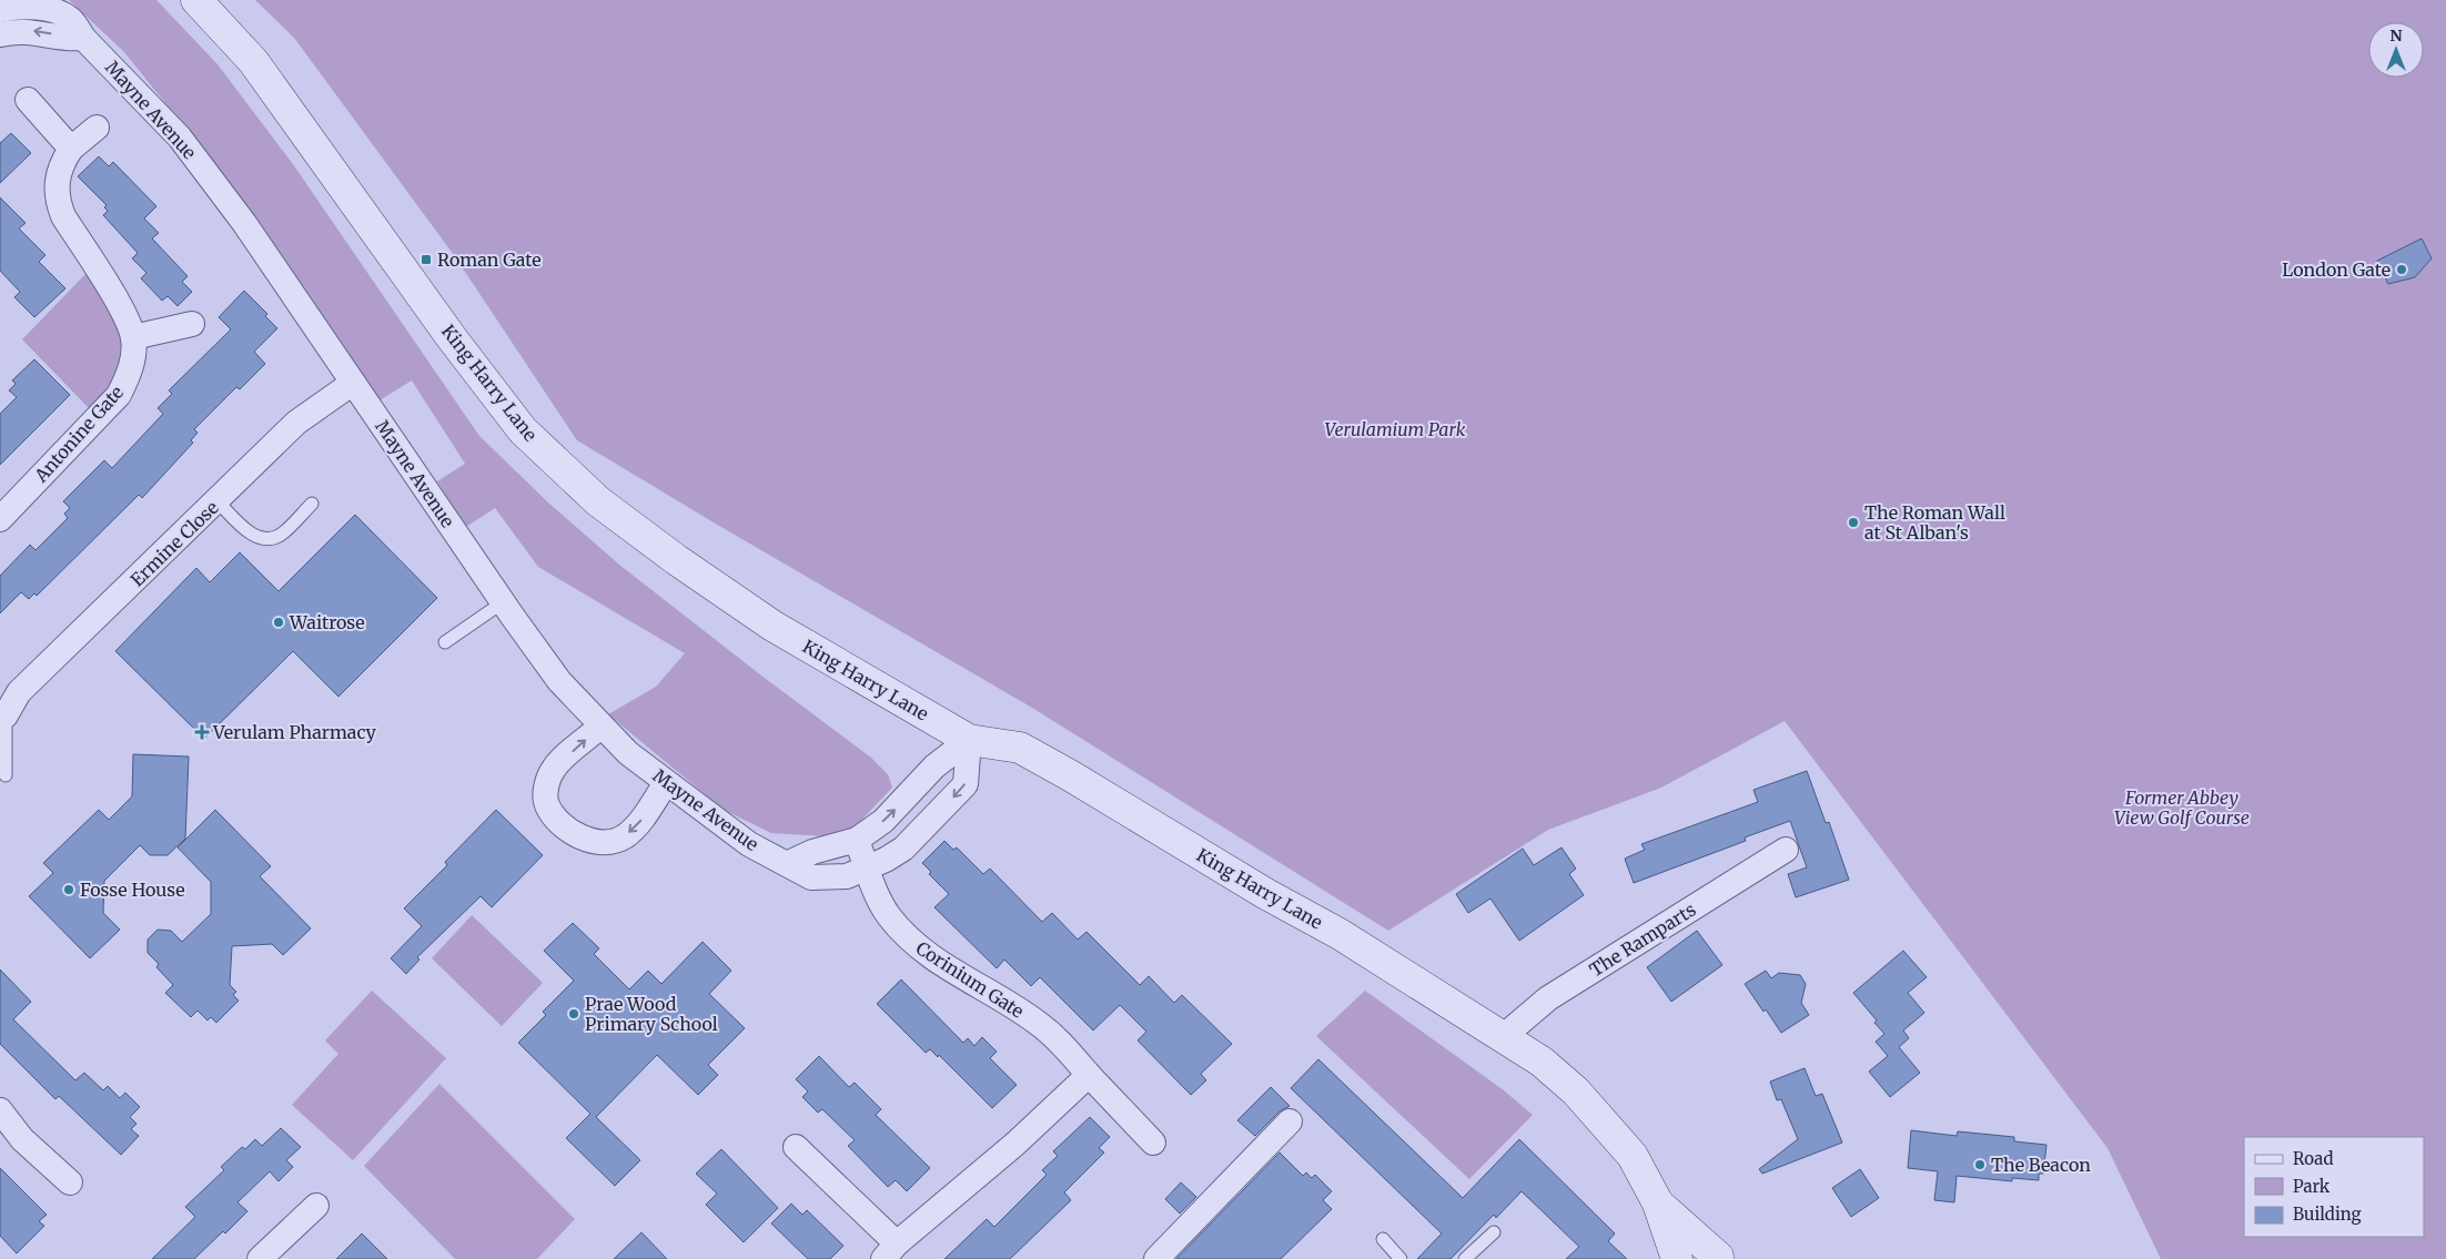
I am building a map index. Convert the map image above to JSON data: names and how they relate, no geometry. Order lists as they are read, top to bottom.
{
  "streets": {
    "street": [
      "Mayne Avenue",
      "King Harry Lane",
      "Antonine Gate",
      "Ermine Close",
      "The Ramparts",
      "Corinium Gate"
    ]
  },
  "crossings": [
    ["Mayne Avenue", "King Harry Lane"],
    ["Mayne Avenue", "Ermine Close"],
    ["Mayne Avenue", "Corinium Gate"],
    ["King Harry Lane", "The Ramparts"]
  ],
  "parks": ["Verulamium Park", "Former Abbey View Golf Course"],
  "places": {
    "transit": ["Roman Gate"],
    "other": [
      "London Gate",
      "The Roman Wall at St Alban's",
      "Waitrose",
      "Fosse House",
      "Prae Wood Primary School",
      "The Beacon"
    ],
    "health": ["Verulam Pharmacy"]
  },
  "legend": ["Road", "Park", "Building"],
  "north": "top"
}
